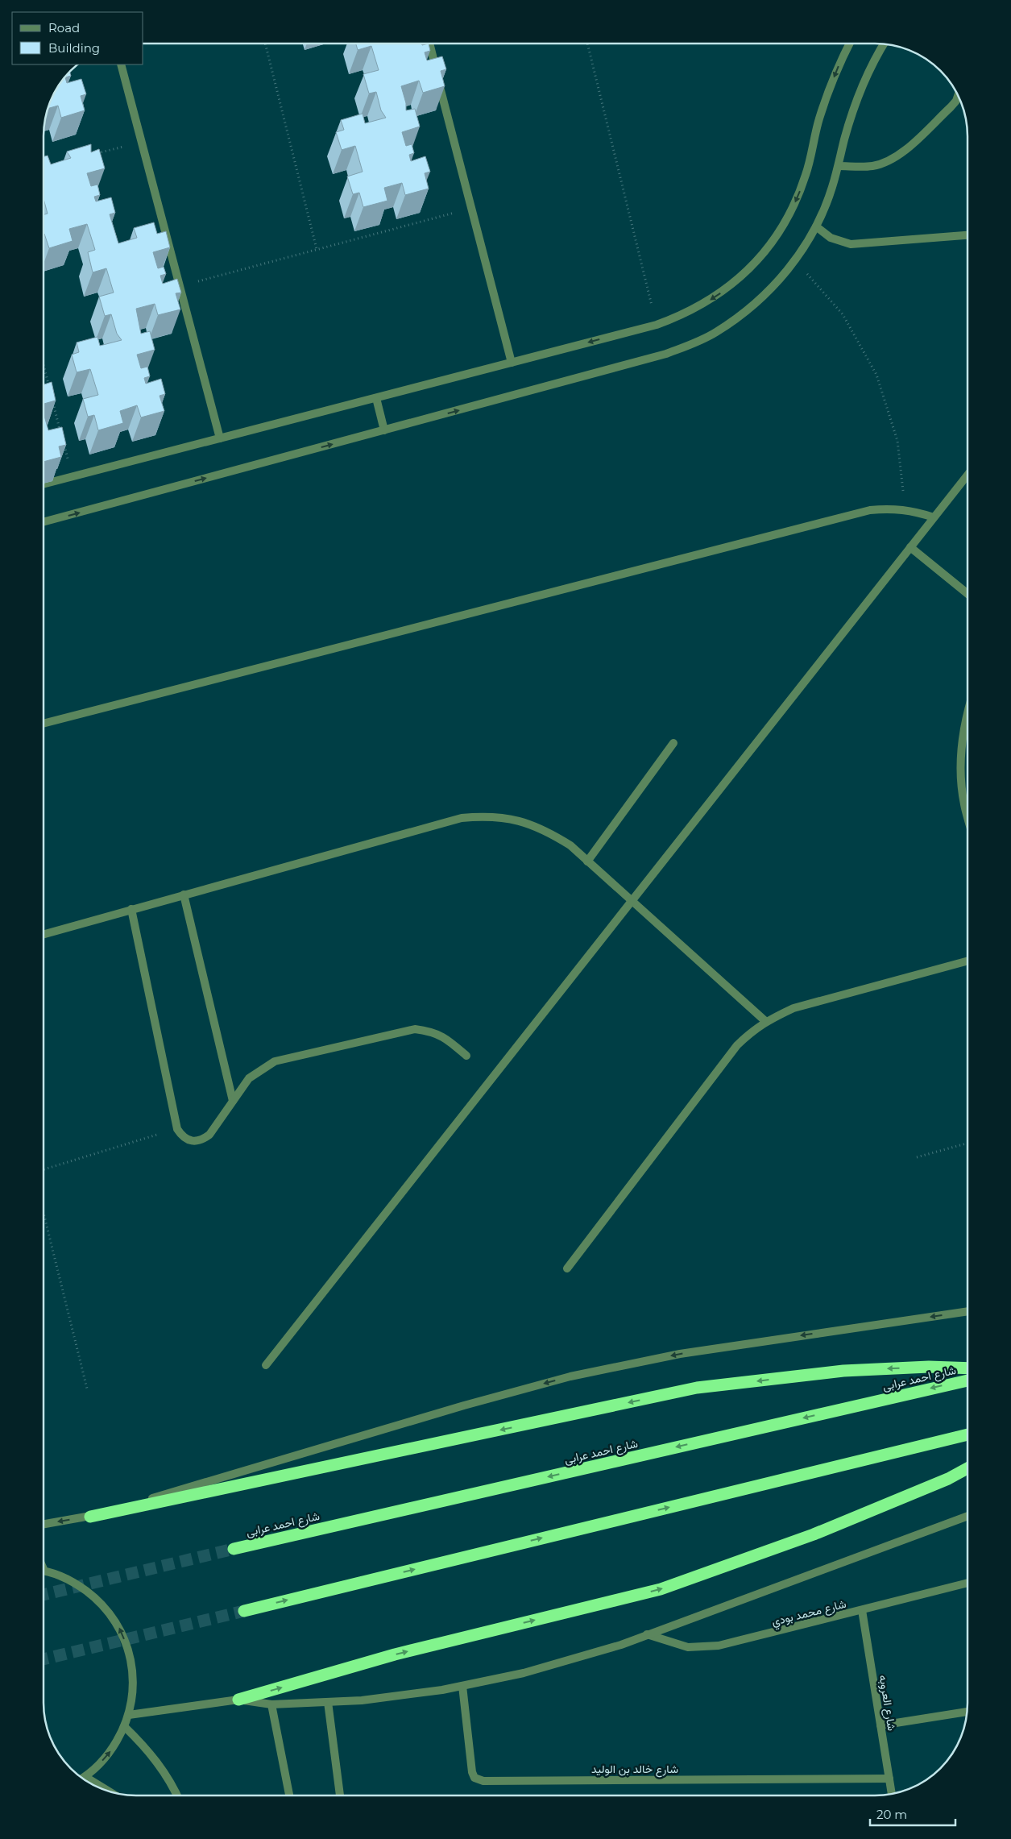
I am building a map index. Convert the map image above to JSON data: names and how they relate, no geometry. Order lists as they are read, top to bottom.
{
  "streets": {
    "highway": ["شارع احمد عرابى"],
    "street": ["شارع محمد بودي", "شارع العروبه", "شارع خالد بن الوليد"]
  },
  "crossings": [
    ["شارع محمد بودي", "شارع العروبه"],
    ["شارع العروبه", "شارع خالد بن الوليد"]
  ],
  "legend": ["Road", "Building"],
  "scale_bar": "20 m"
}
